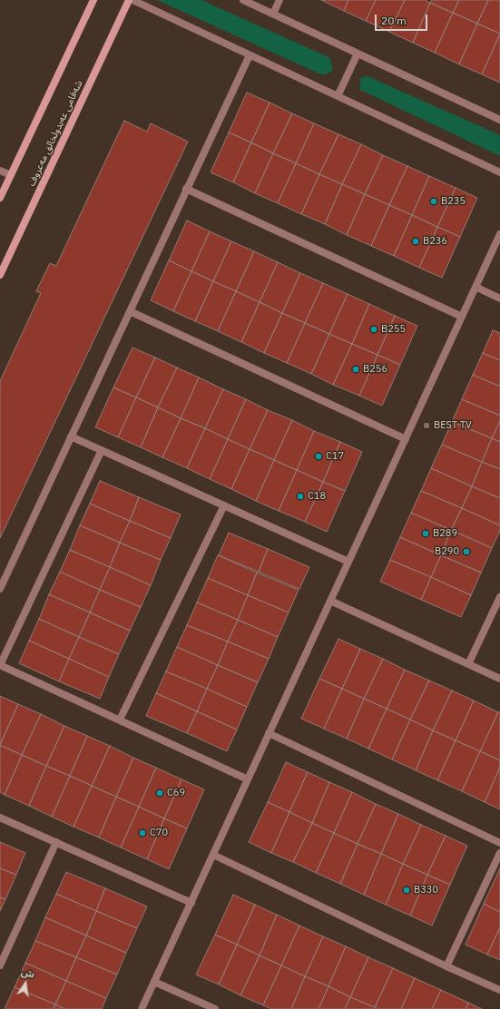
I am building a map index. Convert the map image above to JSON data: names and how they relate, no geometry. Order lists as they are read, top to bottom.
{
  "streets": {
    "main road": ["شەقامی عەبدولخالق مەعروف"]
  },
  "places": [
    "B235",
    "B236",
    "B255",
    "B256",
    "BEST TV",
    "C17",
    "C18",
    "B289",
    "B290",
    "C69",
    "C70",
    "B330"
  ],
  "scale_bar": "20 m",
  "north": "top"
}
